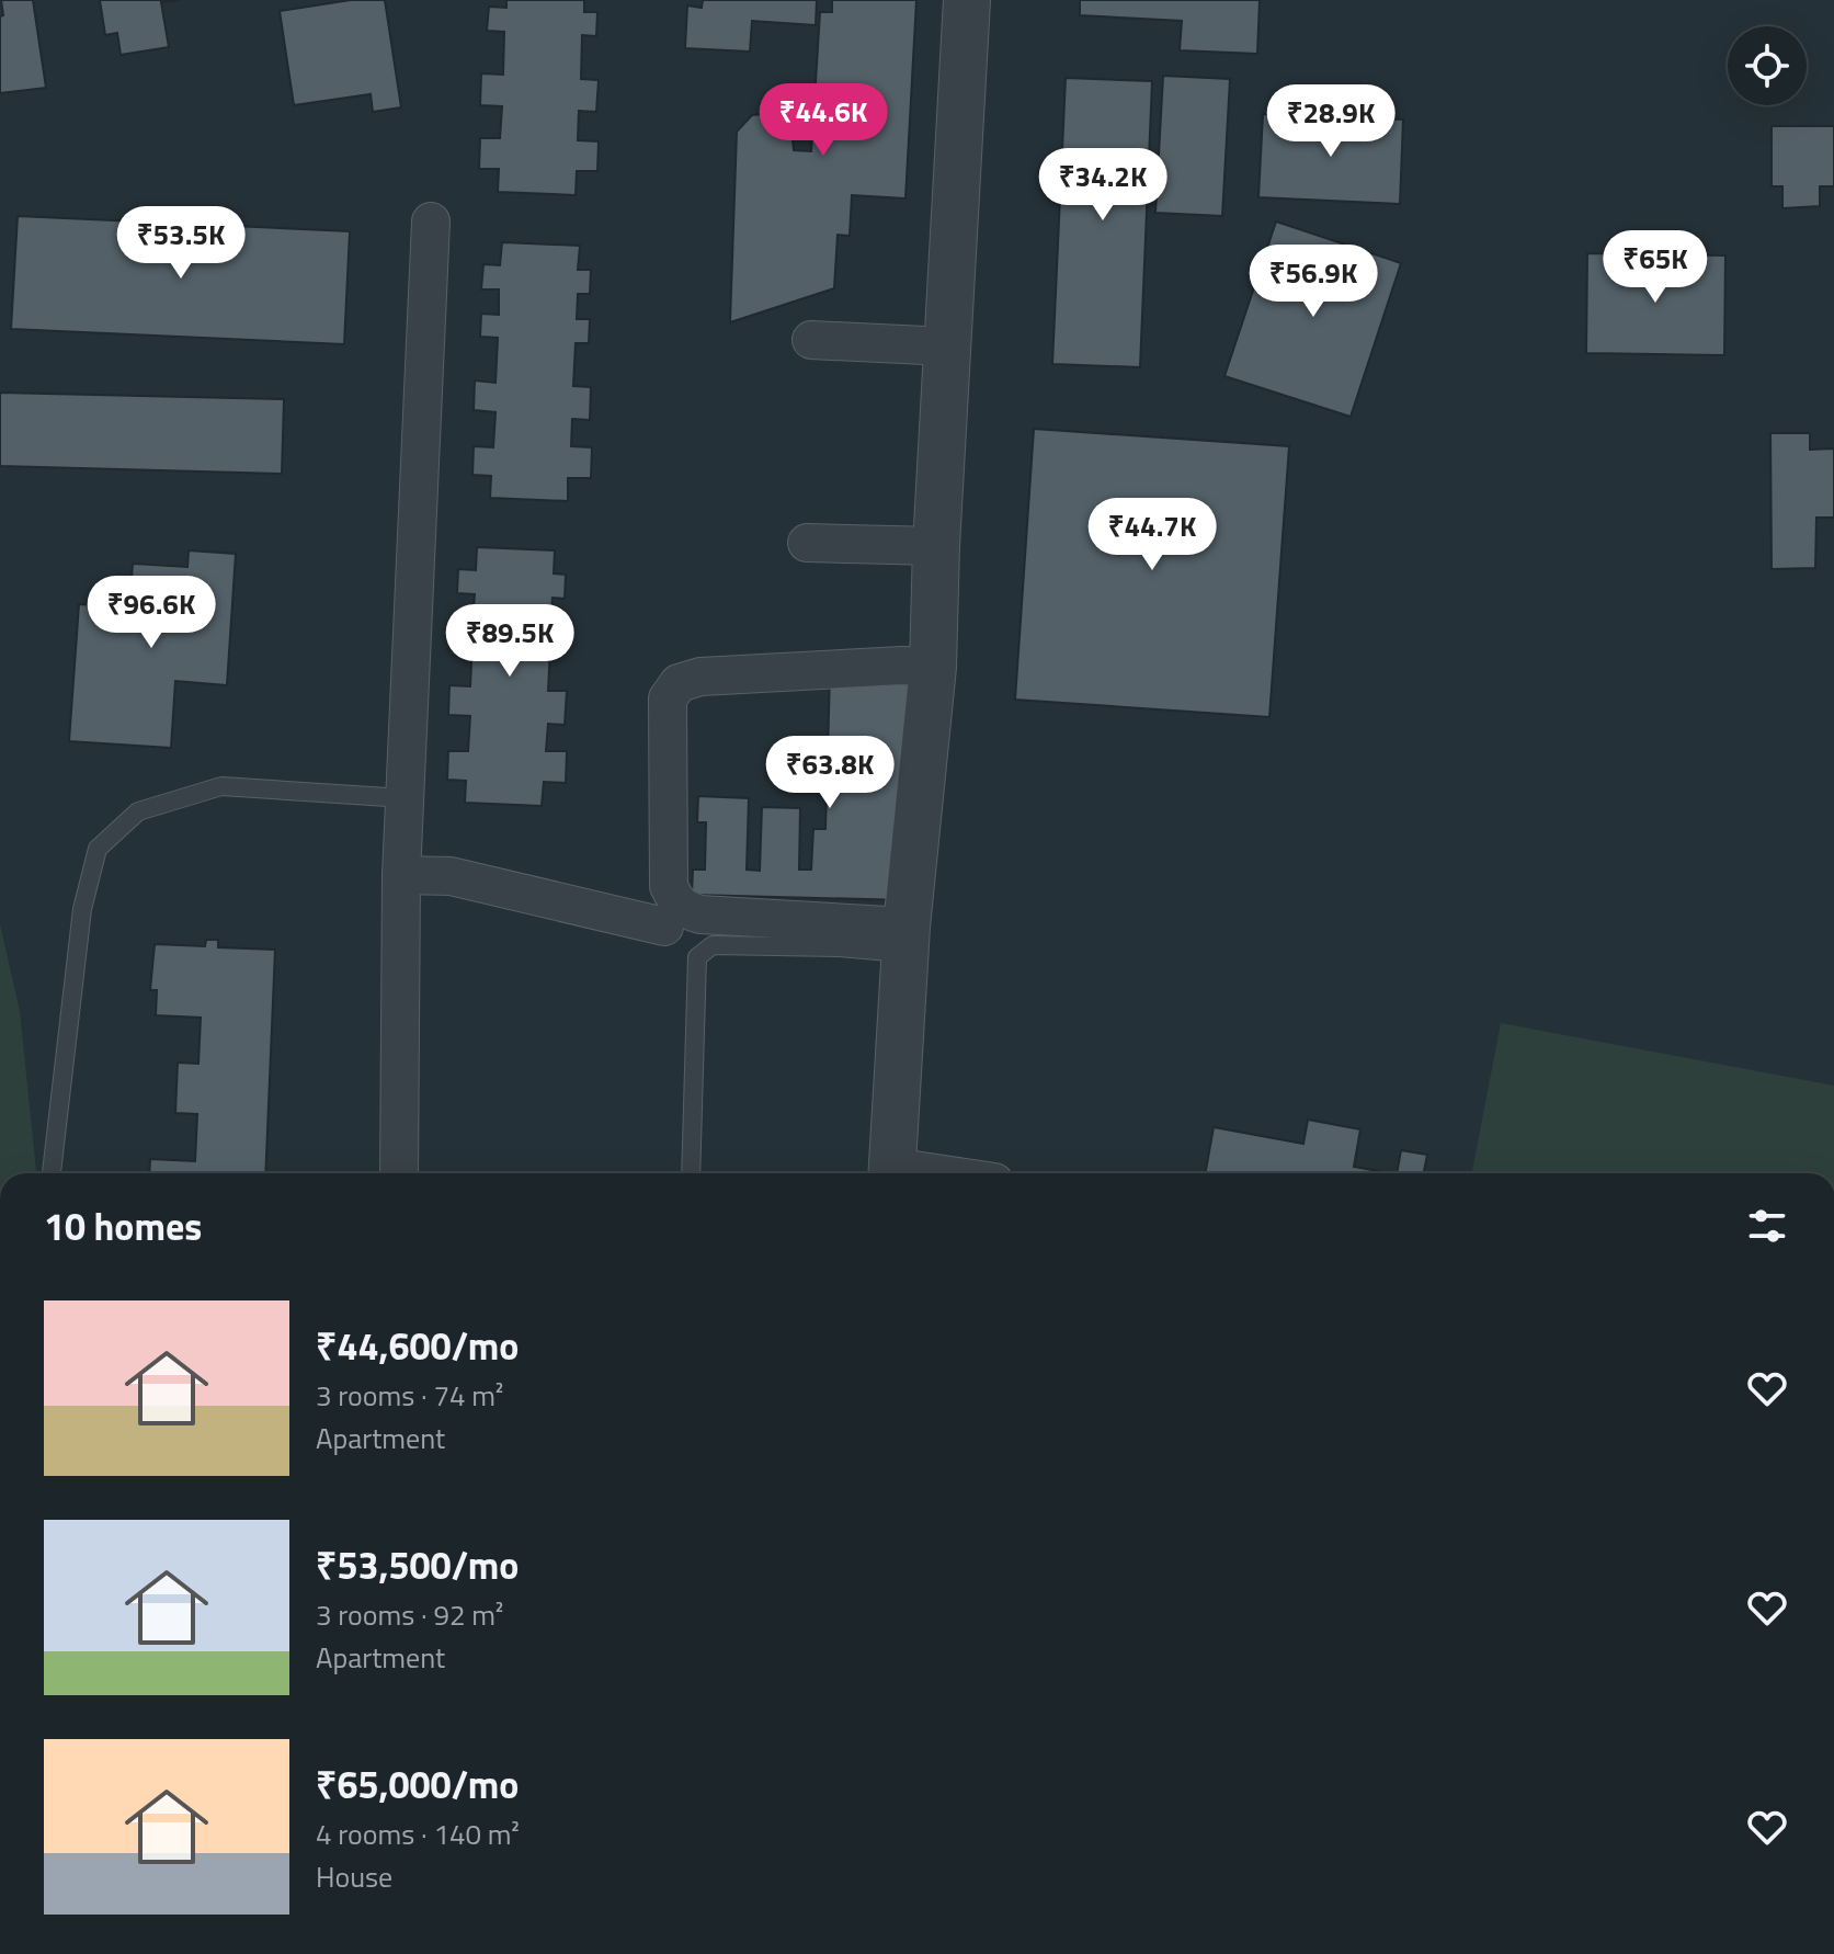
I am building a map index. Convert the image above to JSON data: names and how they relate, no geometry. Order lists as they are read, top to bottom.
{
  "page": {
    "price": [
      "₹44.6K",
      "₹28.9K",
      "₹34.2K",
      "₹53.5K",
      "₹65K",
      "₹56.9K",
      "₹44.7K",
      "₹96.6K",
      "₹89.5K",
      "₹63.8K"
    ],
    "heading": "10 homes",
    "list": [
      {
        "name": "₹44,600/mo",
        "note": "3 rooms · 74 m² · Apartment"
      },
      {
        "name": "₹53,500/mo",
        "note": "3 rooms · 92 m² · Apartment"
      },
      {
        "name": "₹65,000/mo",
        "note": "4 rooms · 140 m² · House"
      }
    ]
  }
}
